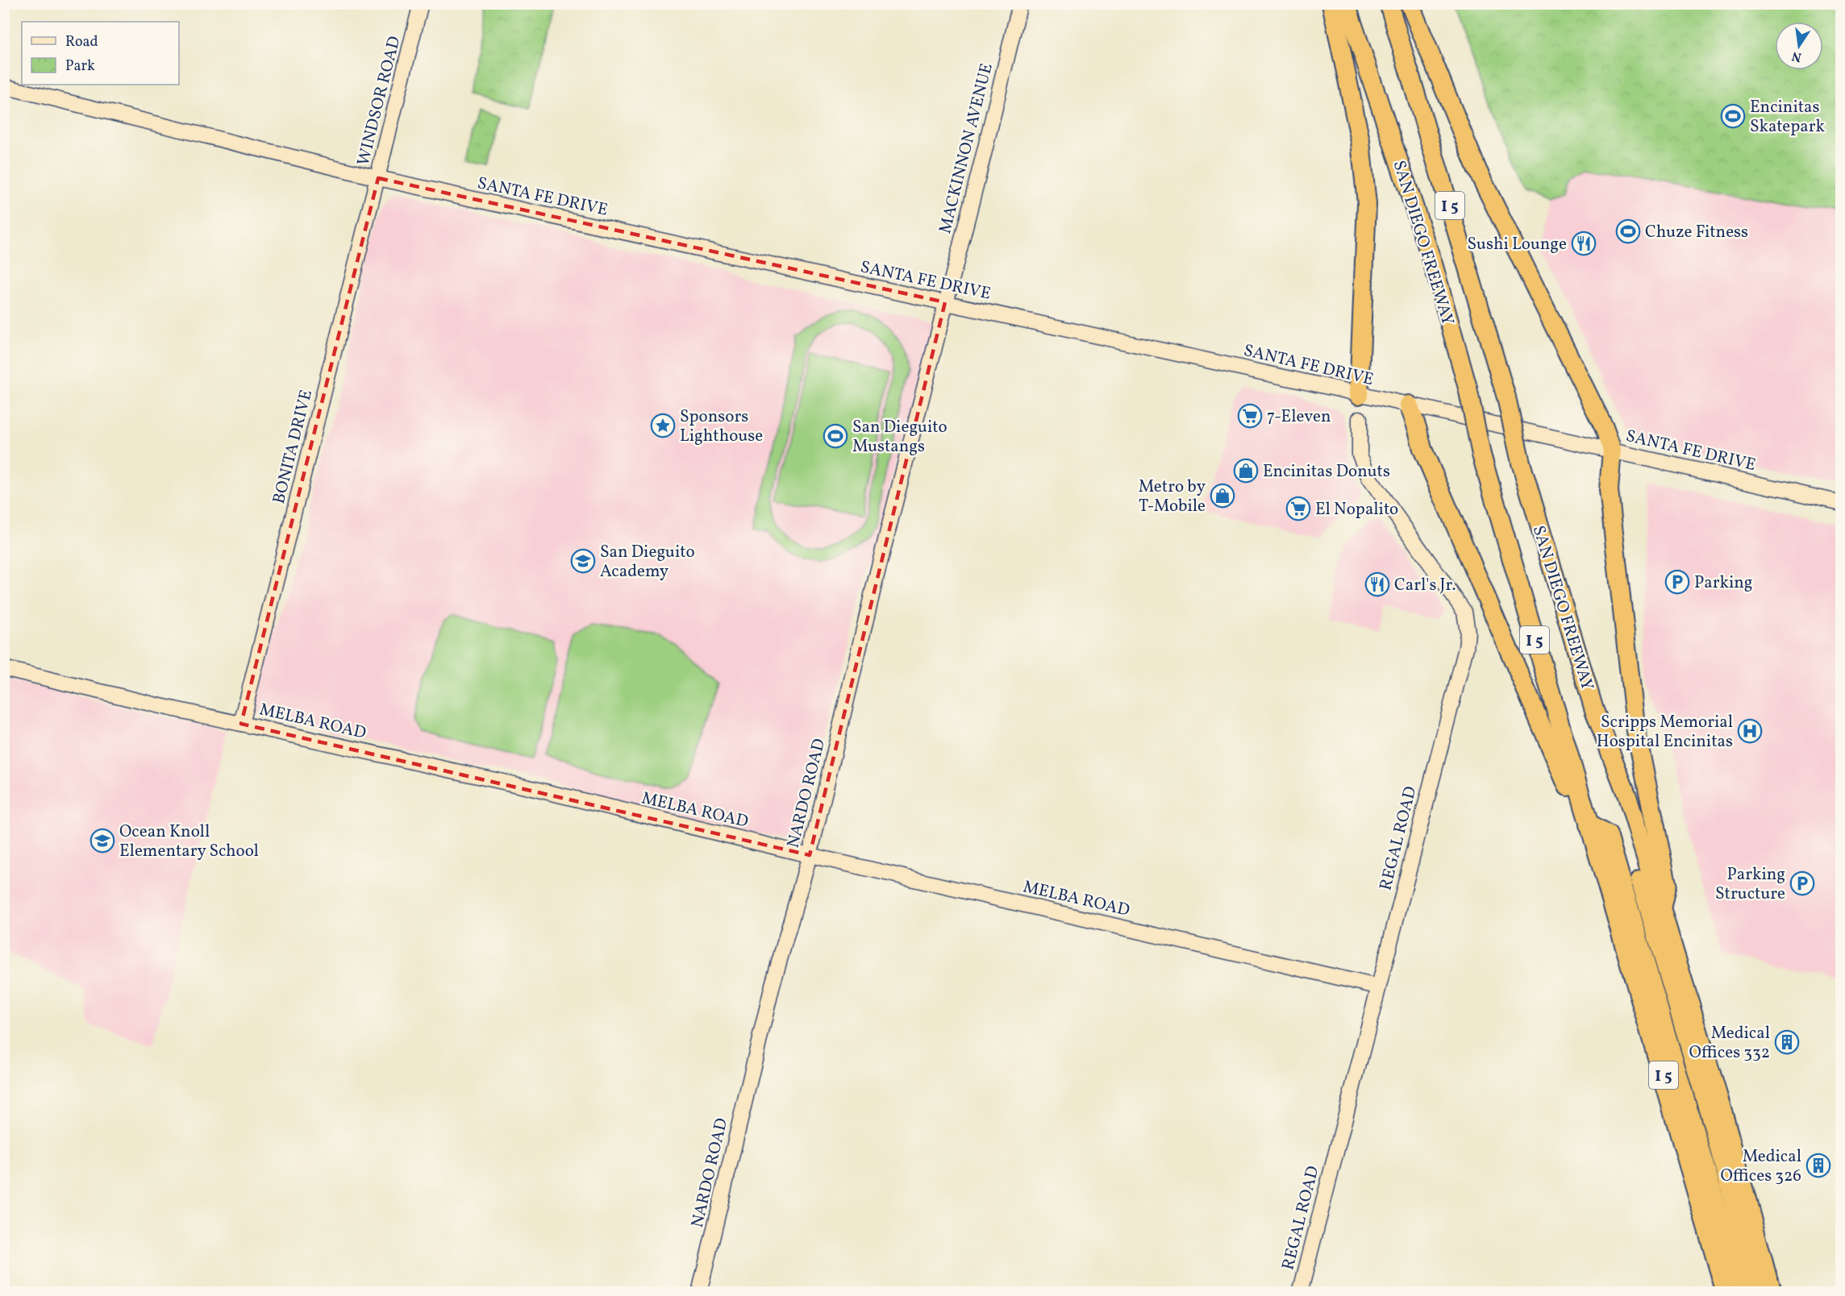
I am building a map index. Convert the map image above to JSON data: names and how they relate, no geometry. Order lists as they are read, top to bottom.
{
  "streets": {
    "highway": ["I 5", "SAN DIEGO FREEWAY"],
    "street": [
      "WINDSOR ROAD",
      "MACKINNON AVENUE",
      "SANTA FE DRIVE",
      "BONITA DRIVE",
      "MELBA ROAD",
      "NARDO ROAD",
      "REGAL ROAD"
    ]
  },
  "crossings": [
    ["WINDSOR ROAD", "SANTA FE DRIVE"],
    ["WINDSOR ROAD", "BONITA DRIVE"],
    ["MACKINNON AVENUE", "SANTA FE DRIVE"],
    ["MACKINNON AVENUE", "NARDO ROAD"],
    ["SANTA FE DRIVE", "BONITA DRIVE"],
    ["SANTA FE DRIVE", "NARDO ROAD"],
    ["BONITA DRIVE", "MELBA ROAD"],
    ["MELBA ROAD", "NARDO ROAD"],
    ["MELBA ROAD", "REGAL ROAD"]
  ],
  "places": {
    "sports": ["Encinitas Skatepark", "Chuze Fitness", "San Dieguito Mustangs"],
    "restaurant": ["Sushi Lounge", "Carl's Jr."],
    "supermarket": ["7-Eleven", "El Nopalito"],
    "place": ["Sponsors Lighthouse"],
    "shop": ["Encinitas Donuts", "Metro by T-Mobile"],
    "school or university": ["San Dieguito Academy", "Ocean Knoll Elementary School"],
    "parking": ["Parking", "Parking Structure"],
    "hospital": ["Scripps Memorial Hospital Encinitas"],
    "building": ["Medical Offices 332", "Medical Offices 326"]
  },
  "legend": ["Road", "Park"],
  "north": "bottom"
}
